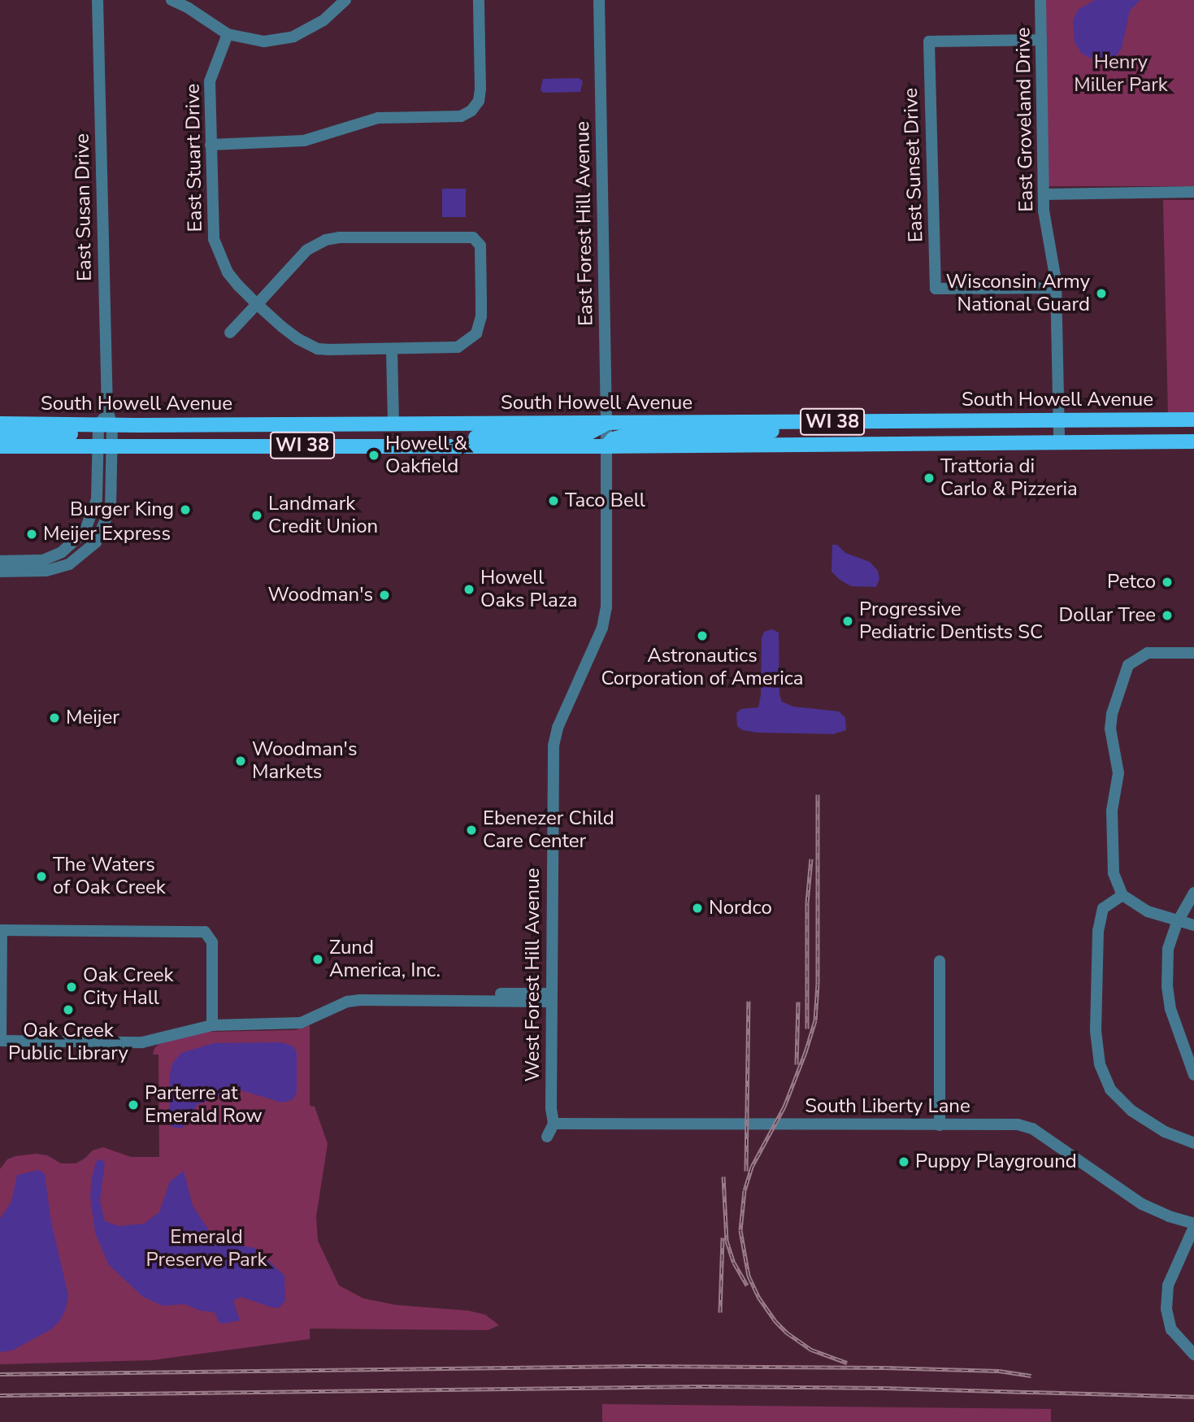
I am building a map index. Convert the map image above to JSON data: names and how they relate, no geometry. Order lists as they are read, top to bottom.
{
  "streets": {
    "main road": ["South Howell Avenue", "WI 38"],
    "street": [
      "East Groveland Drive",
      "East Stuart Drive",
      "East Sunset Drive",
      "East Susan Drive",
      "East Forest Hill Avenue",
      "West Forest Hill Avenue",
      "South Liberty Lane"
    ]
  },
  "crossings": [
    ["East Groveland Drive", "East Sunset Drive"],
    ["East Groveland Drive", "South Howell Avenue"],
    ["East Susan Drive", "South Howell Avenue"],
    ["East Forest Hill Avenue", "South Howell Avenue"],
    ["East Forest Hill Avenue", "West Forest Hill Avenue"],
    ["South Howell Avenue", "West Forest Hill Avenue"],
    ["West Forest Hill Avenue", "South Liberty Lane"]
  ],
  "parks": ["Henry Miller Park", "Emerald Preserve Park"],
  "places": [
    "Wisconsin Army National Guard",
    "Howell & Oakfield",
    "Trattoria di Carlo & Pizzeria",
    "Taco Bell",
    "Burger King",
    "Landmark Credit Union",
    "Meijer Express",
    "Petco",
    "Howell Oaks Plaza",
    "Woodman's",
    "Dollar Tree",
    "Progressive Pediatric Dentists SC",
    "Astronautics Corporation of America",
    "Meijer",
    "Woodman's Markets",
    "Ebenezer Child Care Center",
    "The Waters of Oak Creek",
    "Nordco",
    "Zund America, Inc.",
    "Oak Creek City Hall",
    "Oak Creek Public Library",
    "Parterre at Emerald Row",
    "Puppy Playground"
  ]
}
